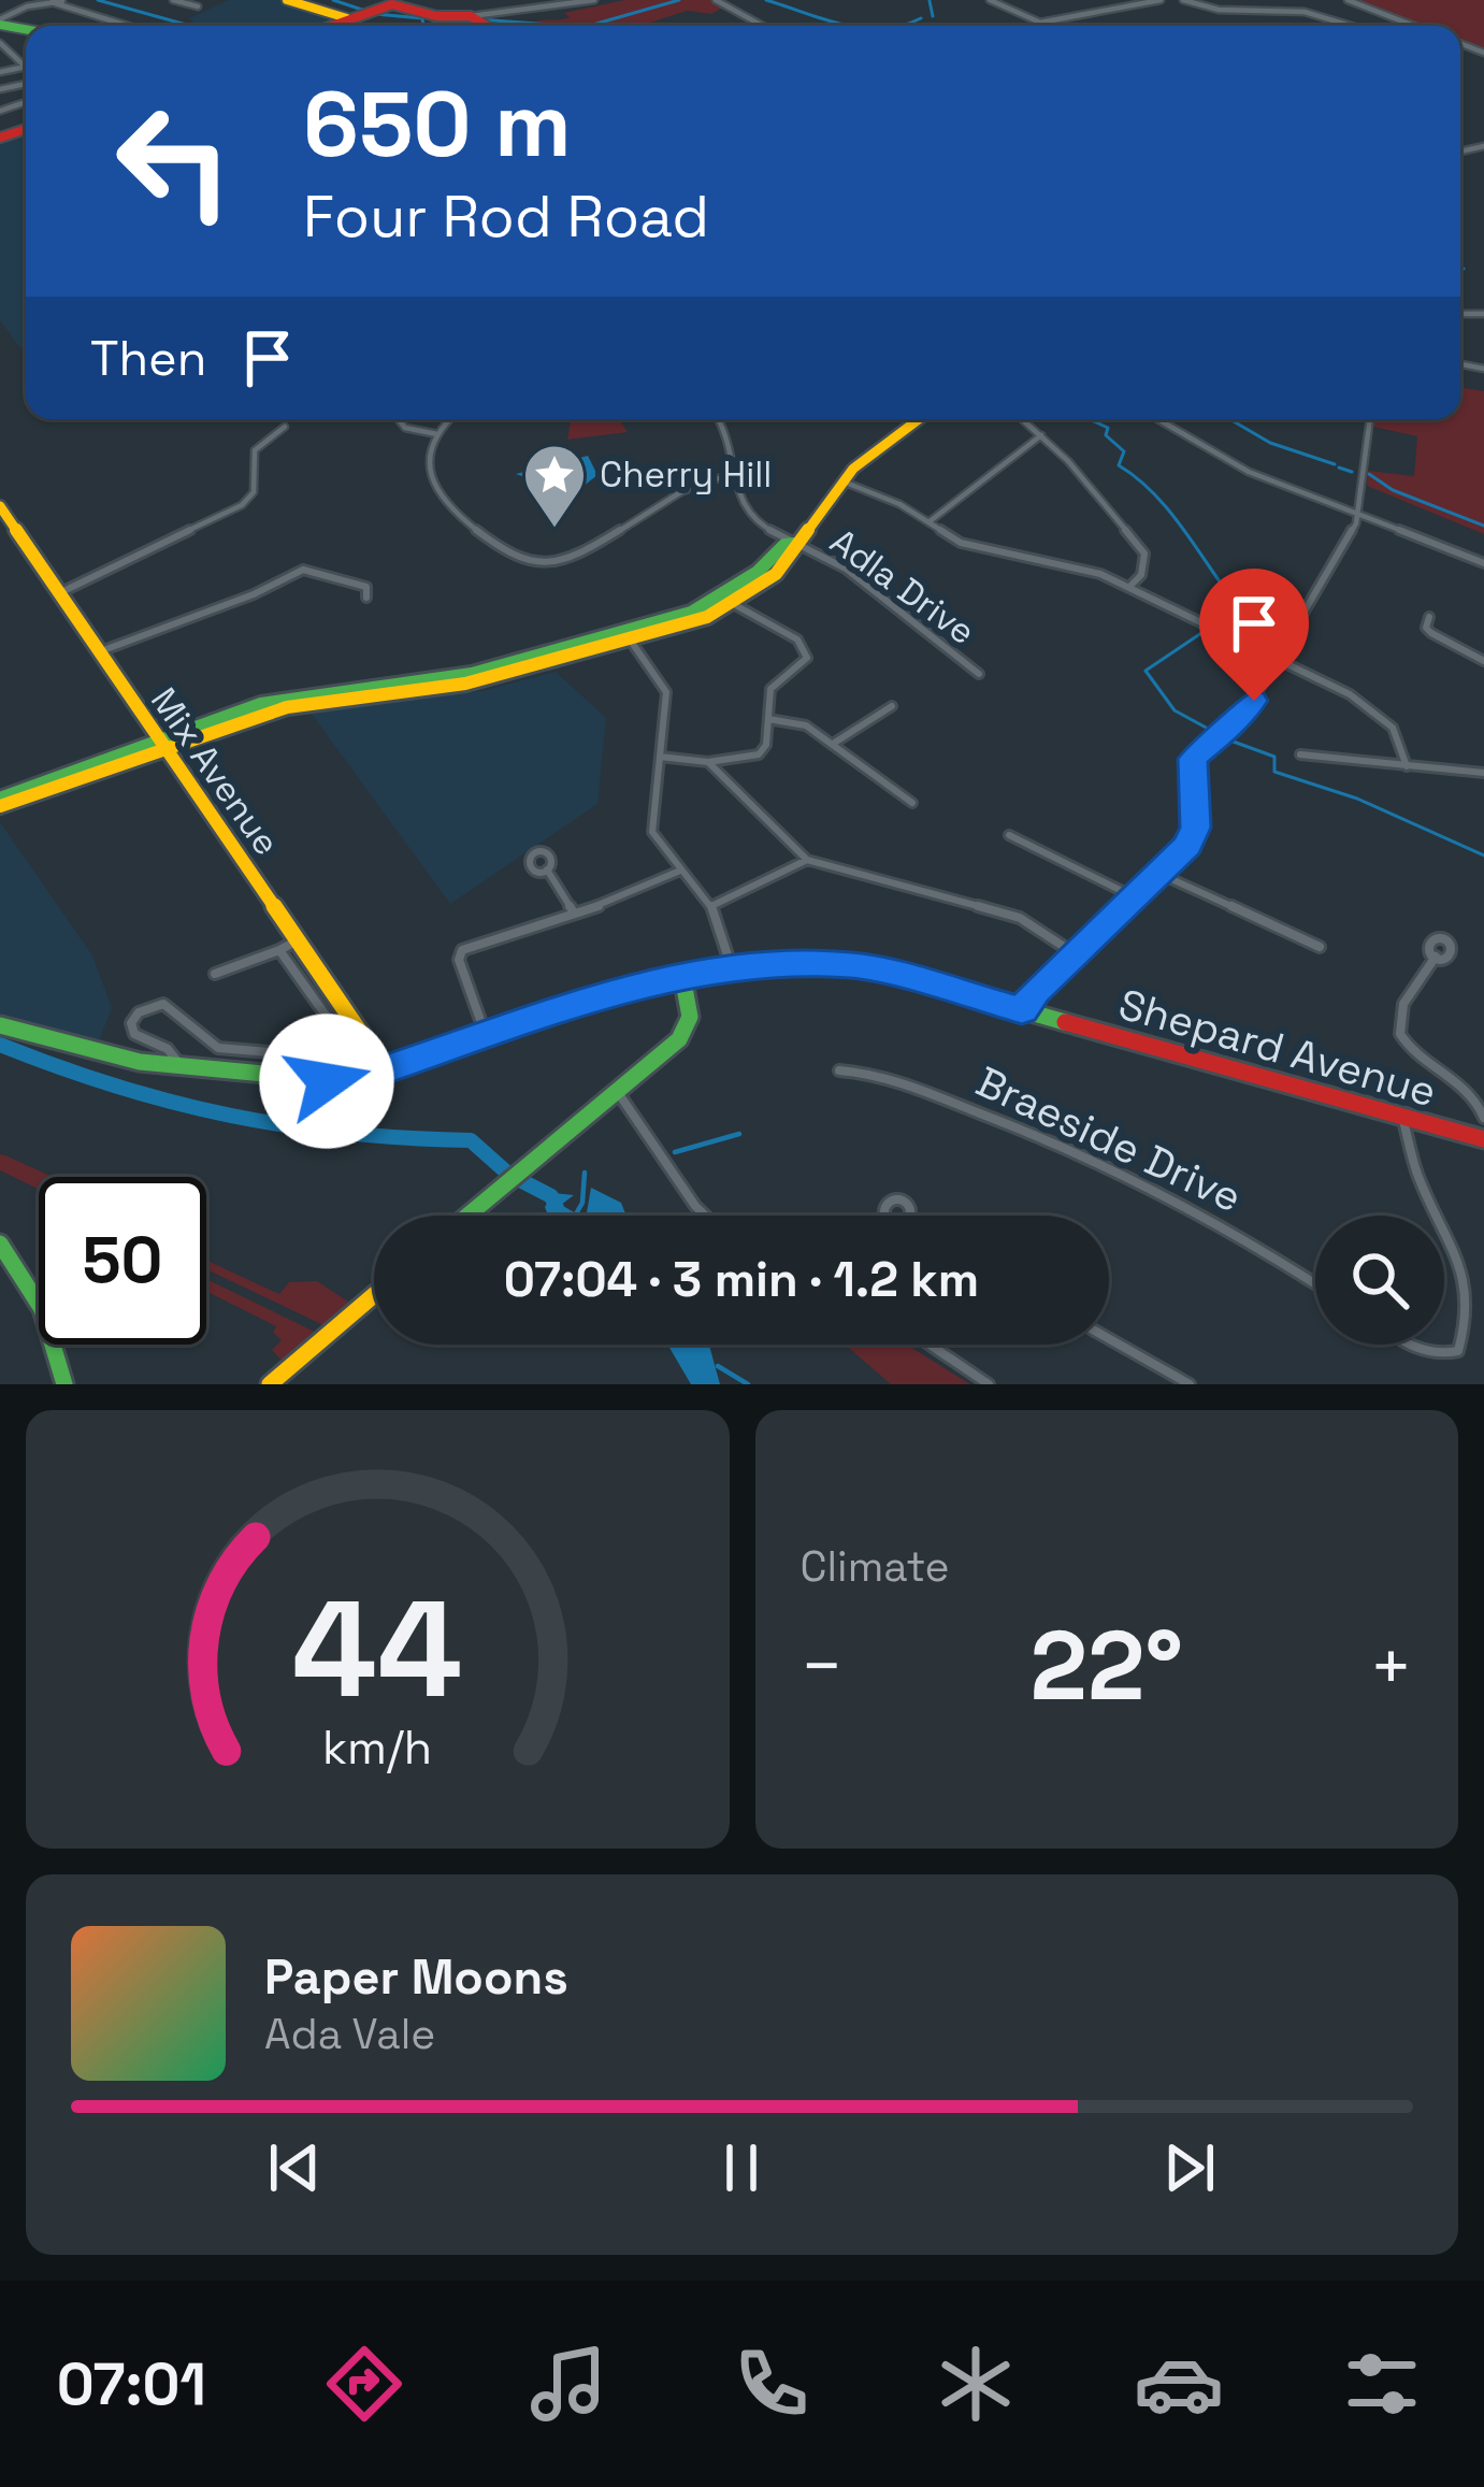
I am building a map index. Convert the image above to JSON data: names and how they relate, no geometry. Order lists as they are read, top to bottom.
{
  "streets": {
    "street": [
      "Adla Drive",
      "Mix Avenue",
      "Shepard Avenue",
      "Braeside Drive"
    ]
  },
  "crossings": [
    ["Mix Avenue", "Shepard Avenue"]
  ],
  "places": {
    "place": ["Cherry Hill"]
  },
  "page": {
    "turn": ["650 m", "Four Rod Road"],
    "then": "Then",
    "limit": "50",
    "trip": "07:04 · 3 min · 1.2 km",
    "tile": "Climate",
    "heat": ["−", "22°", "+"],
    "song": ["Paper Moons", "Ada Vale"],
    "tabs": "07:01",
    "gauge": ["44", "km/h"]
  }
}
